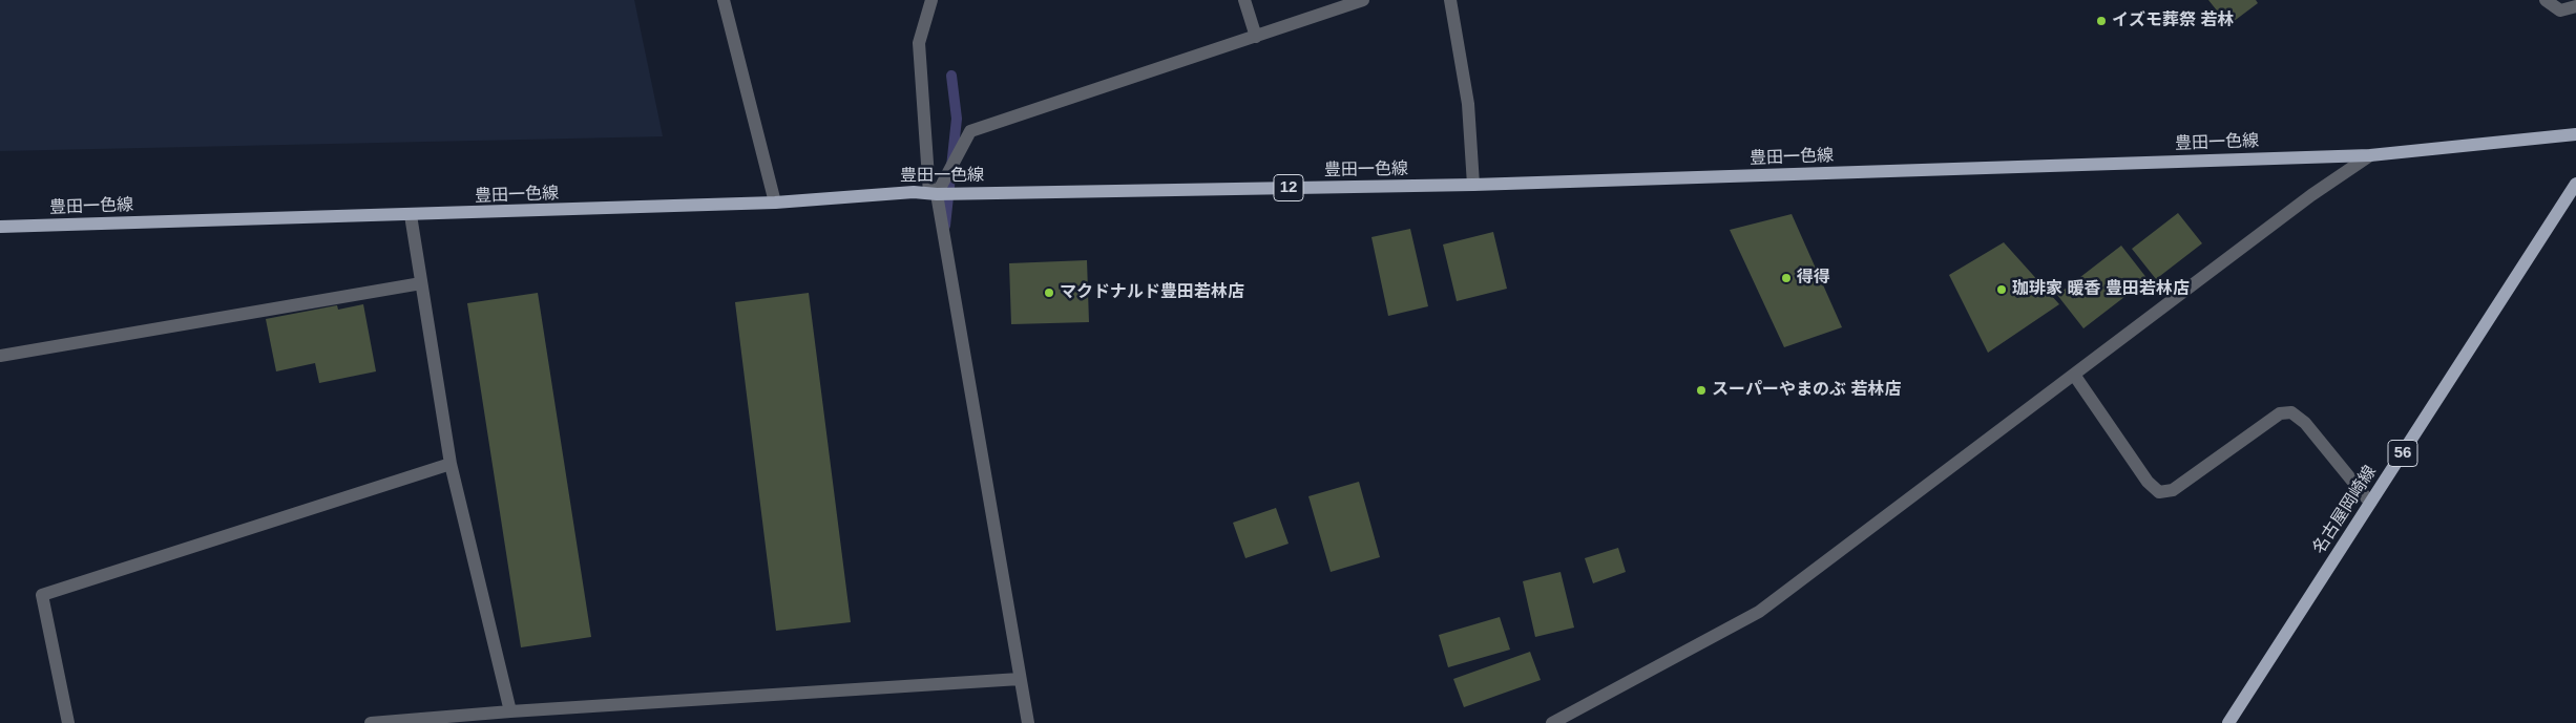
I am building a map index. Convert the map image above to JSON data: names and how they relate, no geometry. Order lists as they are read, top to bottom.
{
  "streets": {
    "main road": [
      "豊田一色線",
      "12",
      "56",
      "名古屋岡崎線"
    ]
  },
  "places": [
    "イズモ葬祭 若林",
    "得得",
    "珈琲家 暖香 豊田若林店",
    "マクドナルド豊田若林店",
    "スーパーやまのぶ 若林店"
  ]
}
